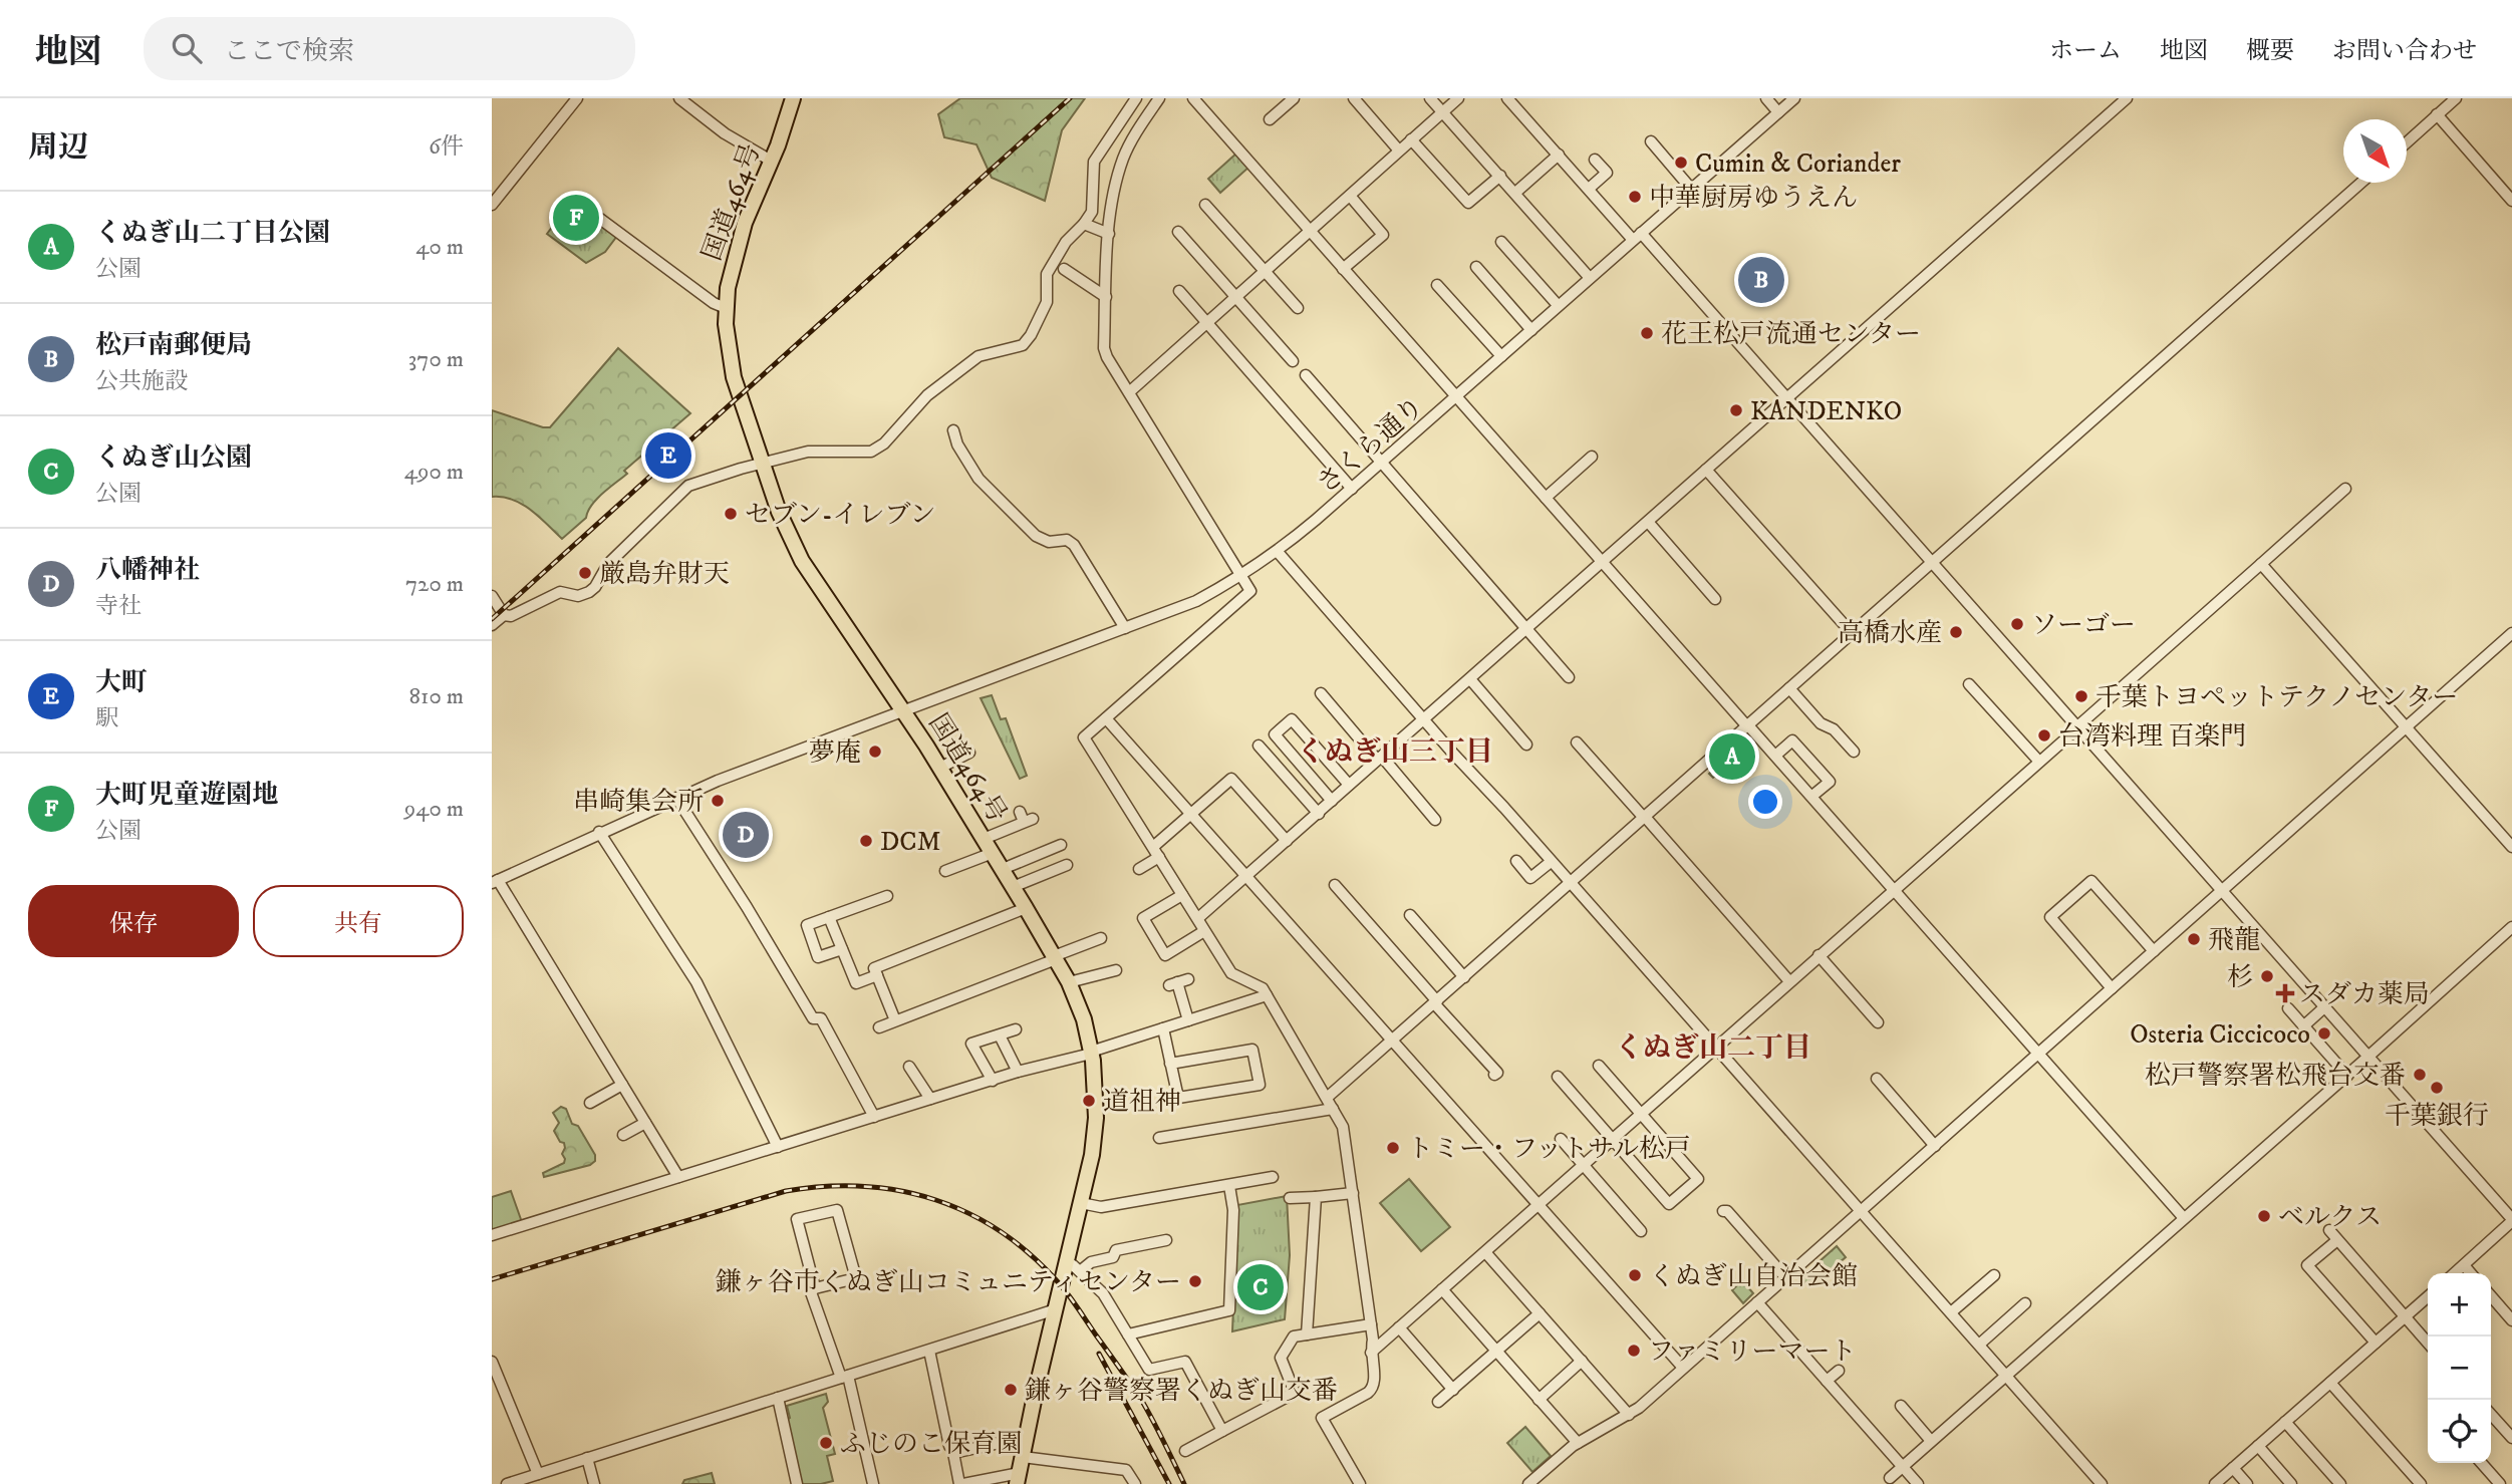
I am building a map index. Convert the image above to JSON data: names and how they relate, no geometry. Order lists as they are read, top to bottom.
{
  "streets": {
    "highway": ["国道464号"],
    "street": ["さくら通り"]
  },
  "crossings": [
    ["国道464号", "さくら通り"]
  ],
  "districts": ["くぬぎ山三丁目", "くぬぎ山二丁目"],
  "places": {
    "other": [
      "Cumin & Coriander",
      "中華厨房ゆうえん",
      "花王松戸流通センター",
      "KANDENKO",
      "セブン-イレブン",
      "厳島弁財天",
      "ソーゴー",
      "高橋水産",
      "千葉トヨペットテクノセンター",
      "台湾料理 百楽門",
      "夢庵",
      "串崎集会所",
      "DCM",
      "飛龍",
      "杉",
      "Osteria Ciccicoco",
      "松戸警察署松飛台交番",
      "千葉銀行",
      "道祖神",
      "トミー・フットサル松戸",
      "ベルクス",
      "くぬぎ山自治会館",
      "鎌ヶ谷市くぬぎ山コミュニティセンター",
      "ファミリーマート",
      "鎌ヶ谷警察署くぬぎ山交番",
      "ふじのこ保育園"
    ],
    "health": ["スダカ薬局"]
  },
  "north": "bottom right",
  "page": {
    "header": "地図",
    "search": "ここで検索",
    "nav": [
      "ホーム",
      "地図",
      "概要",
      "お問い合わせ"
    ],
    "heading": ["周辺", "6件"],
    "list": [
      {
        "mark": "A",
        "name": "くぬぎ山二丁目公園",
        "note": "公園",
        "value": "40 m"
      },
      {
        "mark": "B",
        "name": "松戸南郵便局",
        "note": "公共施設",
        "value": "370 m"
      },
      {
        "mark": "C",
        "name": "くぬぎ山公園",
        "note": "公園",
        "value": "490 m"
      },
      {
        "mark": "D",
        "name": "八幡神社",
        "note": "寺社",
        "value": "720 m"
      },
      {
        "mark": "E",
        "name": "大町",
        "note": "駅",
        "value": "810 m"
      },
      {
        "mark": "F",
        "name": "大町児童遊園地",
        "note": "公園",
        "value": "940 m"
      }
    ],
    "pins": [
      "F",
      "B",
      "E",
      "A",
      "D",
      "C"
    ],
    "buttons": ["保存", "共有"],
    "map_buttons": ["+", "−"]
  }
}
